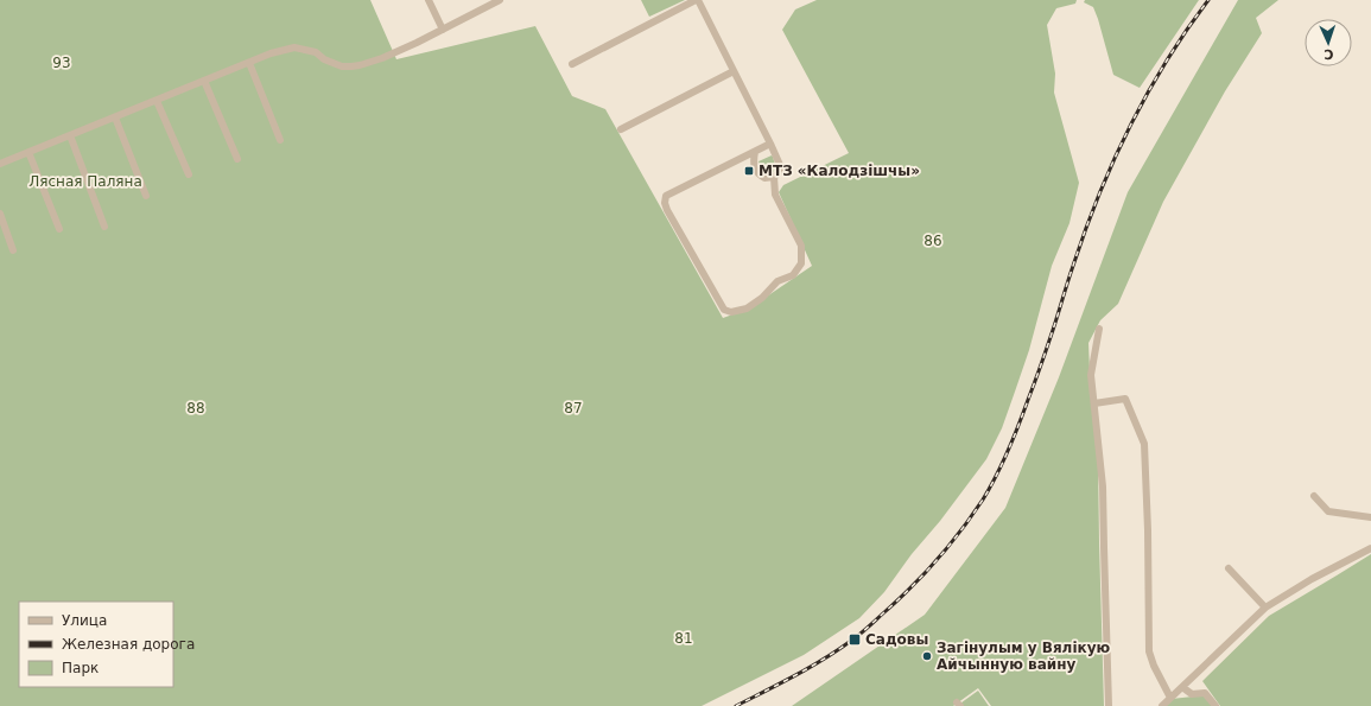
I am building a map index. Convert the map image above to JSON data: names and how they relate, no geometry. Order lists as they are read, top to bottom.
{
  "parks": [
    "93",
    "Лясная Паляна",
    "86",
    "88",
    "87",
    "81"
  ],
  "places": {
    "transit": ["МТЗ «Калодзішчы»", "Садовы"],
    "other": ["Загінулым у Вялікую Айчынную вайну"]
  },
  "legend": ["Улица", "Железная дорога", "Парк"],
  "north": "bottom"
}
